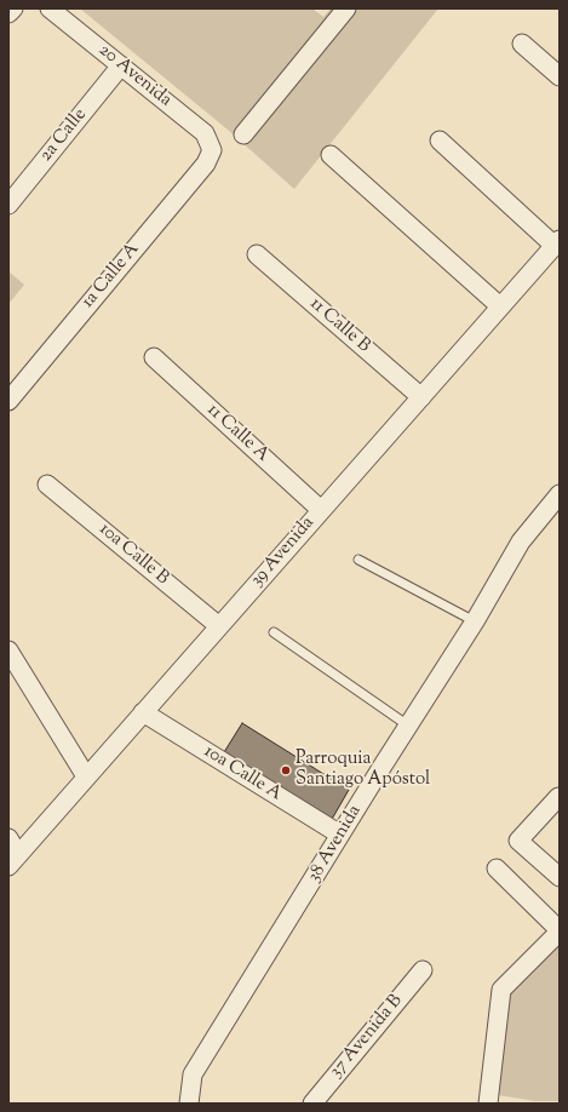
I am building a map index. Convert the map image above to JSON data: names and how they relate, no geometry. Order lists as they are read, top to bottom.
{
  "streets": {
    "street": [
      "20 Avenida",
      "2a Calle",
      "1a Calle A",
      "11 Calle B",
      "11 Calle A",
      "39 Avenida",
      "10a Calle B",
      "10a Calle A",
      "38 Avenida",
      "37 Avenida B"
    ]
  },
  "crossings": [
    ["20 Avenida", "2a Calle"],
    ["20 Avenida", "1a Calle A"],
    ["11 Calle B", "39 Avenida"],
    ["11 Calle A", "39 Avenida"],
    ["39 Avenida", "10a Calle B"],
    ["39 Avenida", "10a Calle A"],
    ["10a Calle A", "38 Avenida"]
  ],
  "places": ["Parroquia Santiago Apóstol"]
}
